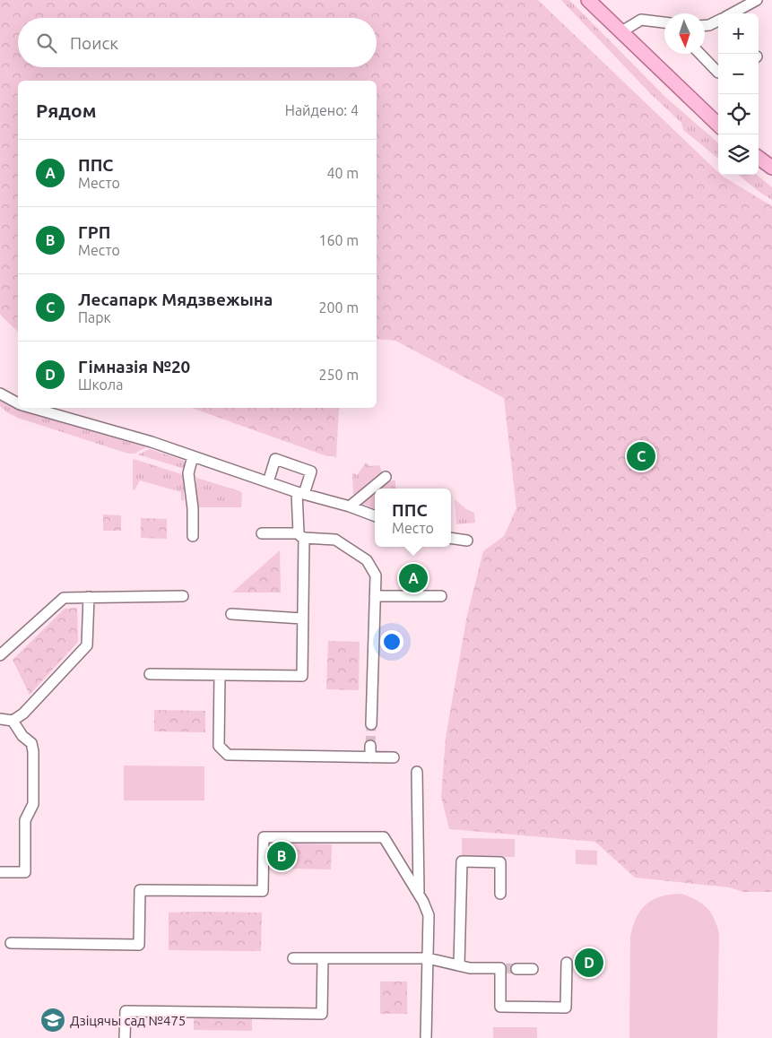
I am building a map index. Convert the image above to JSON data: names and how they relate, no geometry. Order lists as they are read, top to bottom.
{
  "places": {
    "school or university": ["Дзіцячы сад №475"]
  },
  "north": "bottom",
  "page": {
    "map_buttons": ["+", "−"],
    "search": "Поиск",
    "heading": ["Рядом", "Найдено: 4"],
    "list": [
      {
        "mark": "A",
        "name": "ППС",
        "note": "Место",
        "value": "40 m"
      },
      {
        "mark": "B",
        "name": "ГРП",
        "note": "Место",
        "value": "160 m"
      },
      {
        "mark": "C",
        "name": "Лесапарк Мядзвежына",
        "note": "Парк",
        "value": "200 m"
      },
      {
        "mark": "D",
        "name": "Гімназія №20",
        "note": "Школа",
        "value": "250 m"
      }
    ],
    "pins": [
      "C",
      "A",
      "B",
      "D"
    ],
    "popup": ["ППС", "Место"]
  }
}
